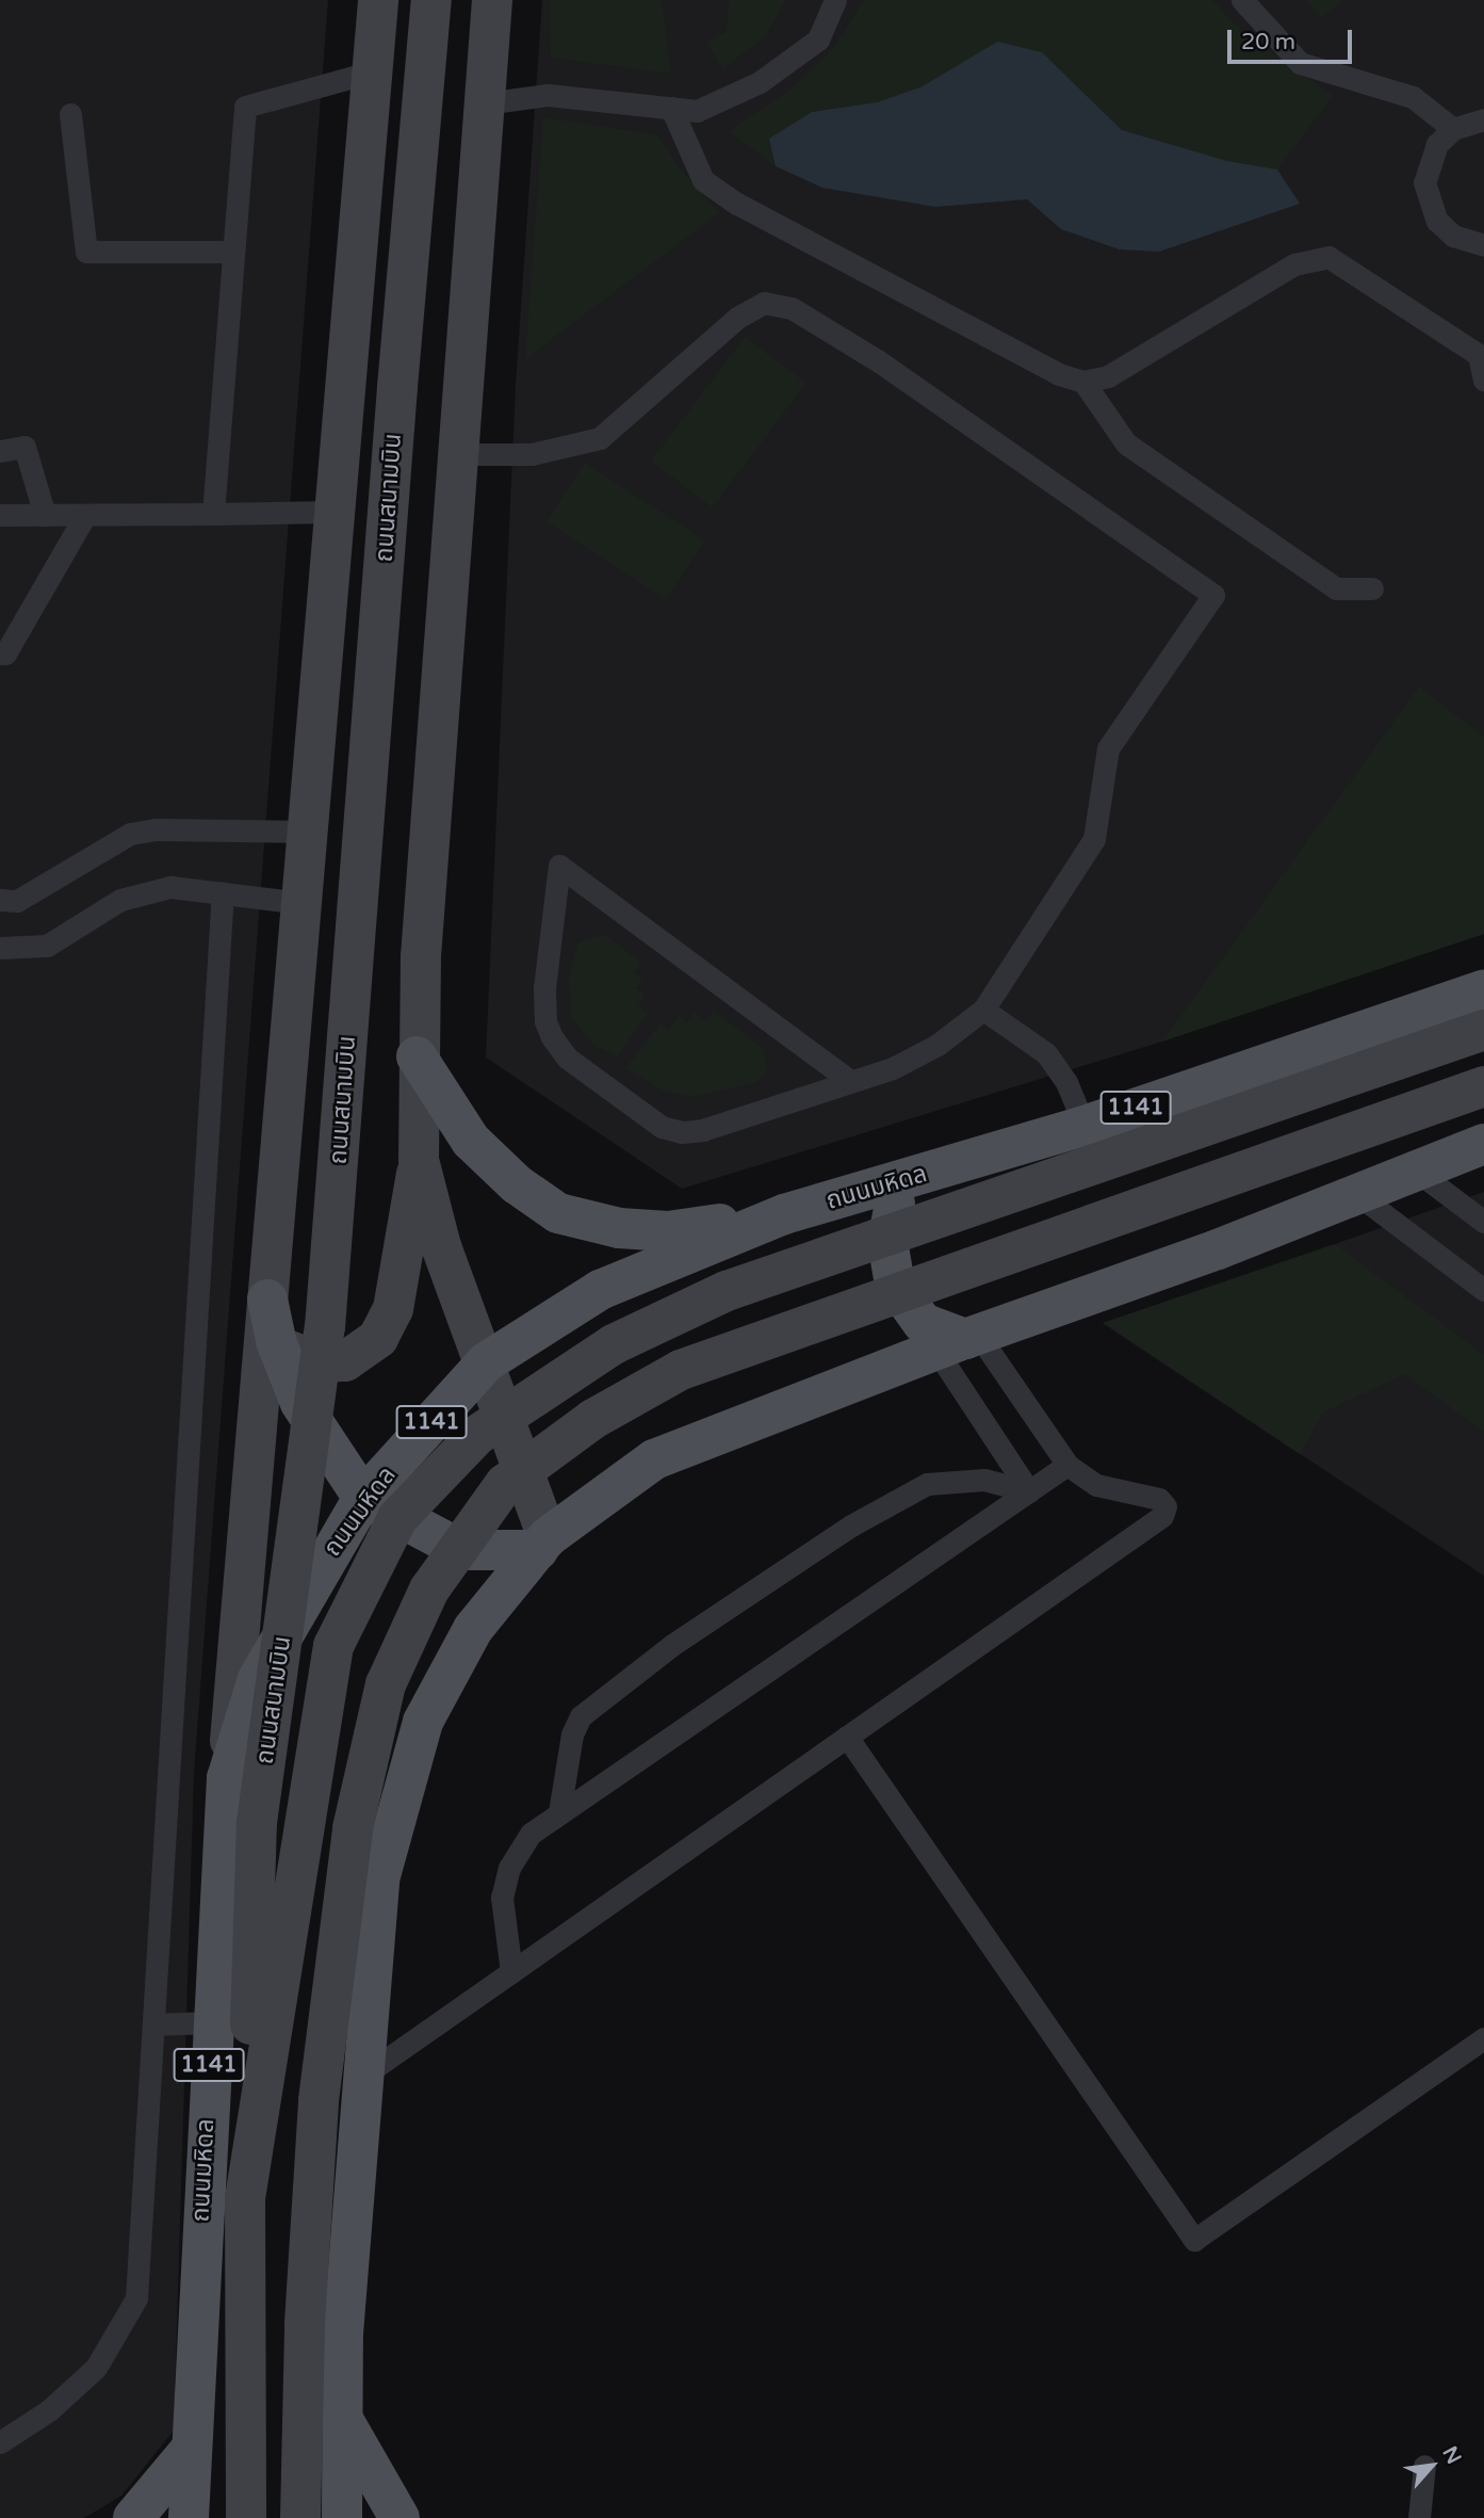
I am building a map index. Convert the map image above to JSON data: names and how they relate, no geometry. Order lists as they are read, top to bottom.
{
  "streets": {
    "main road": ["ถนนสนามบิน", "1141", "ถนนมหิดล"]
  },
  "crossings": [
    ["ถนนสนามบิน", "ถนนมหิดล"],
    ["1141", "ถนนมหิดล"]
  ],
  "scale_bar": "20 m",
  "north": "top right"
}
